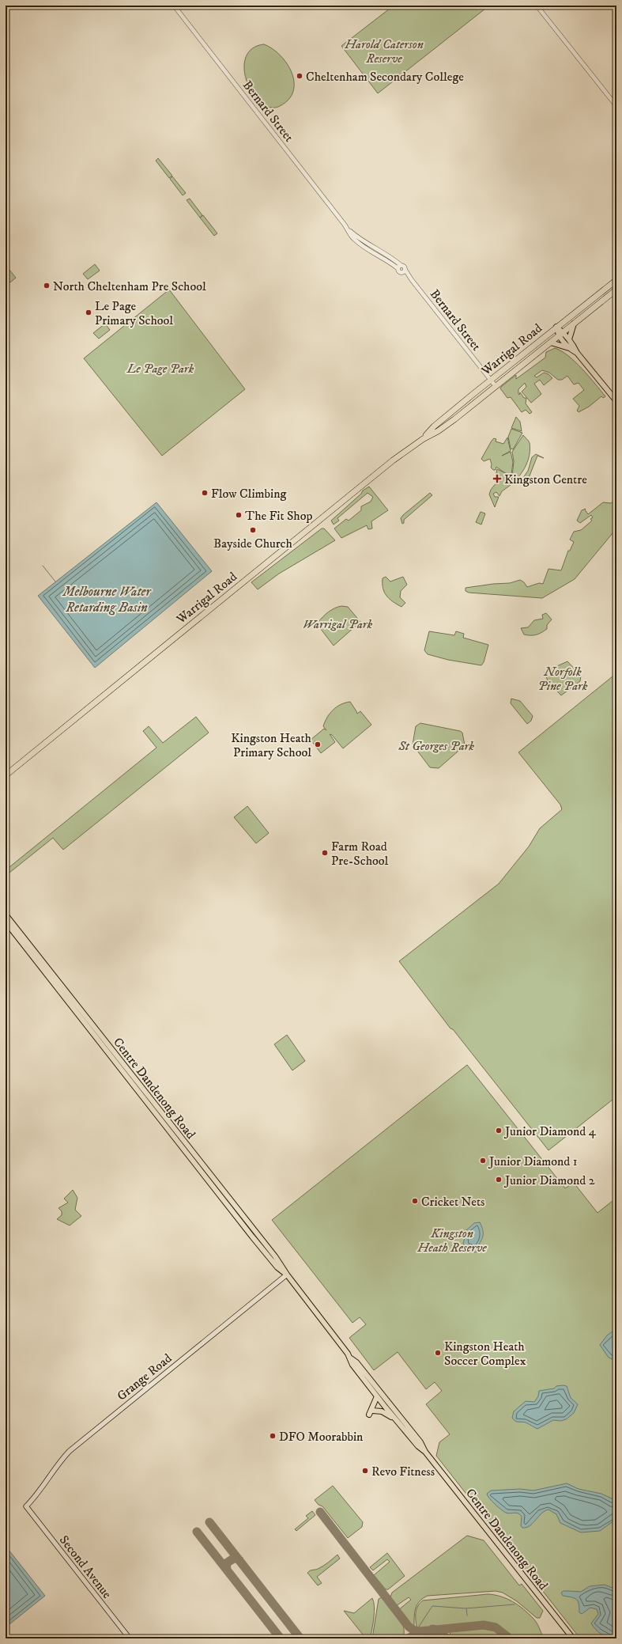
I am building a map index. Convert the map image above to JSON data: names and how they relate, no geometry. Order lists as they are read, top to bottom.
{
  "streets": {
    "highway": ["Warrigal Road"],
    "main road": ["Centre Dandenong Road", "Grange Road", "Second Avenue"],
    "street": ["Bernard Street"]
  },
  "crossings": [
    ["Bernard Street", "Warrigal Road"],
    ["Centre Dandenong Road", "Grange Road"],
    ["Grange Road", "Second Avenue"]
  ],
  "water": ["Melbourne Water Retarding Basin"],
  "parks": [
    "Harold Caterson Reserve",
    "Le Page Park",
    "Warrigal Park",
    "Norfolk Pine Park",
    "St Georges Park",
    "Kingston Heath Reserve"
  ],
  "places": {
    "other": [
      "Cheltenham Secondary College",
      "North Cheltenham Pre School",
      "Le Page Primary School",
      "Flow Climbing",
      "The Fit Shop",
      "Bayside Church",
      "Kingston Heath Primary School",
      "Farm Road Pre-School",
      "Junior Diamond 4",
      "Junior Diamond 1",
      "Junior Diamond 2",
      "Cricket Nets",
      "Kingston Heath Soccer Complex",
      "DFO Moorabbin",
      "Revo Fitness"
    ],
    "health": ["Kingston Centre"]
  }
}
